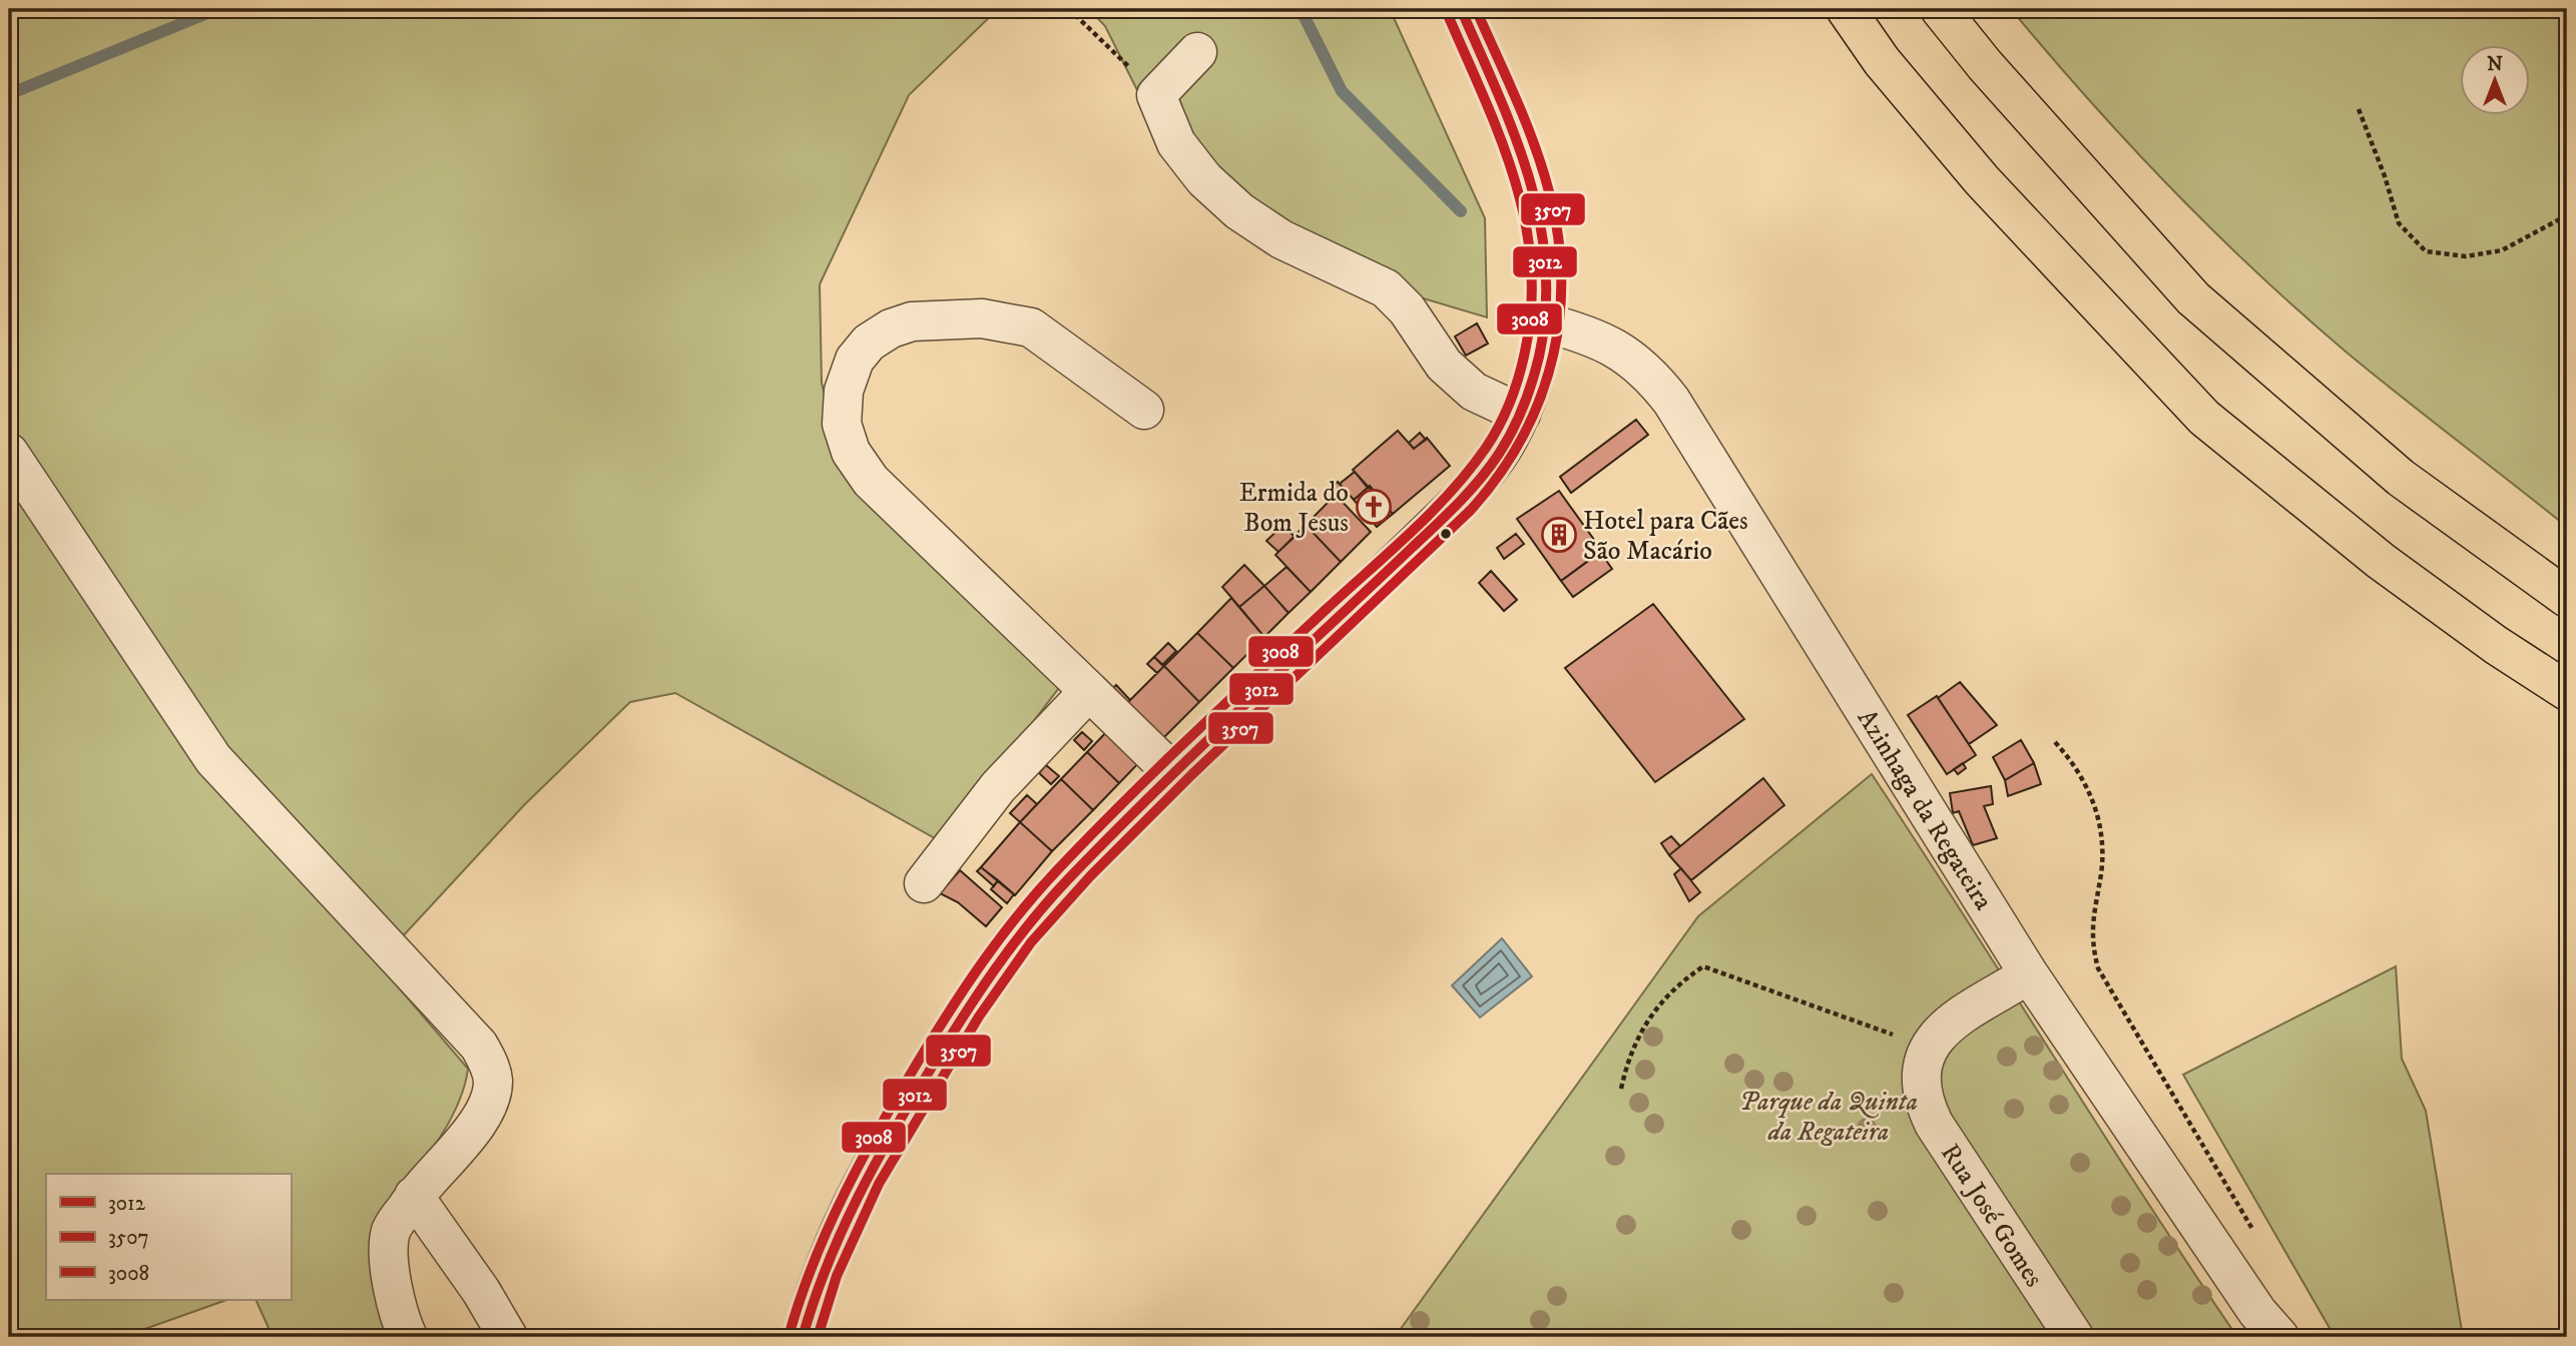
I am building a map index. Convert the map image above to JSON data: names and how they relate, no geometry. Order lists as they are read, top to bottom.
{
  "streets": {
    "street": ["Azinhaga da Regateira", "Rua José Gomes"]
  },
  "crossings": [
    ["Azinhaga da Regateira", "Rua José Gomes"]
  ],
  "parks": ["Parque da Quinta da Regateira"],
  "places": {
    "church": ["Ermida do Bom Jesus"],
    "building": ["Hotel para Cães São Macário"]
  },
  "lines": ["transit line 3012", "transit line 3507", "transit line 3008"],
  "legend": ["3012", "3507", "3008"],
  "north": "top"
}
